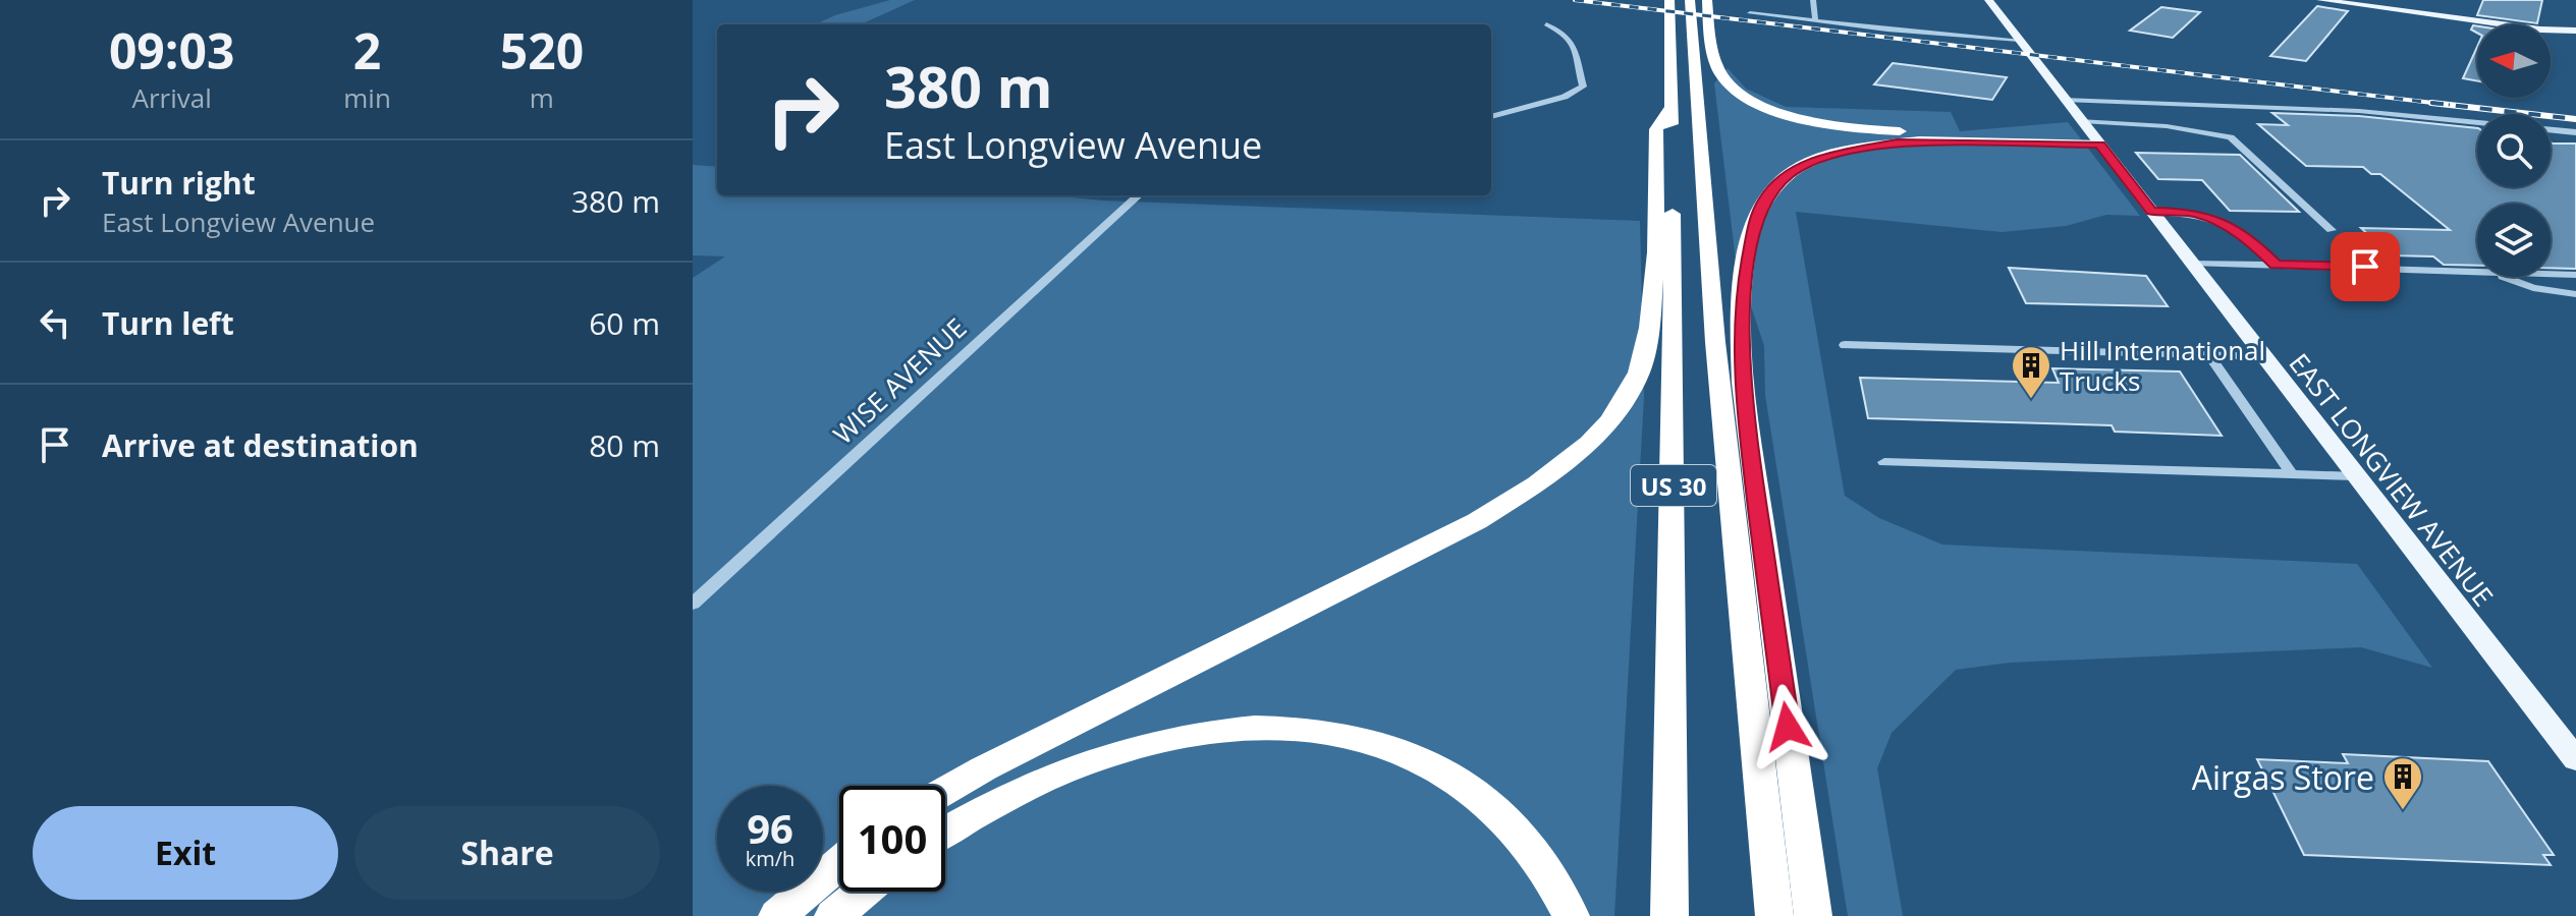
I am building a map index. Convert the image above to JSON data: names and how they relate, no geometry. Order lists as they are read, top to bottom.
{
  "streets": {
    "highway": ["US 30"],
    "main road": ["EAST LONGVIEW AVENUE"],
    "street": ["WISE AVENUE"]
  },
  "places": {
    "building": ["Hill International Trucks", "Airgas Store"]
  },
  "north": "left",
  "page": {
    "eta": [
      "09:03",
      "Arrival",
      "2",
      "min",
      "520",
      "m"
    ],
    "turn": ["380 m", "East Longview Avenue"],
    "list": [
      {
        "name": "Turn right",
        "note": "East Longview Avenue",
        "value": "380 m"
      },
      {
        "name": "Turn left",
        "value": "60 m"
      },
      {
        "name": "Arrive at destination",
        "value": "80 m"
      }
    ],
    "speed": "96 km/h",
    "limit": "100",
    "buttons": ["Exit", "Share"]
  }
}
